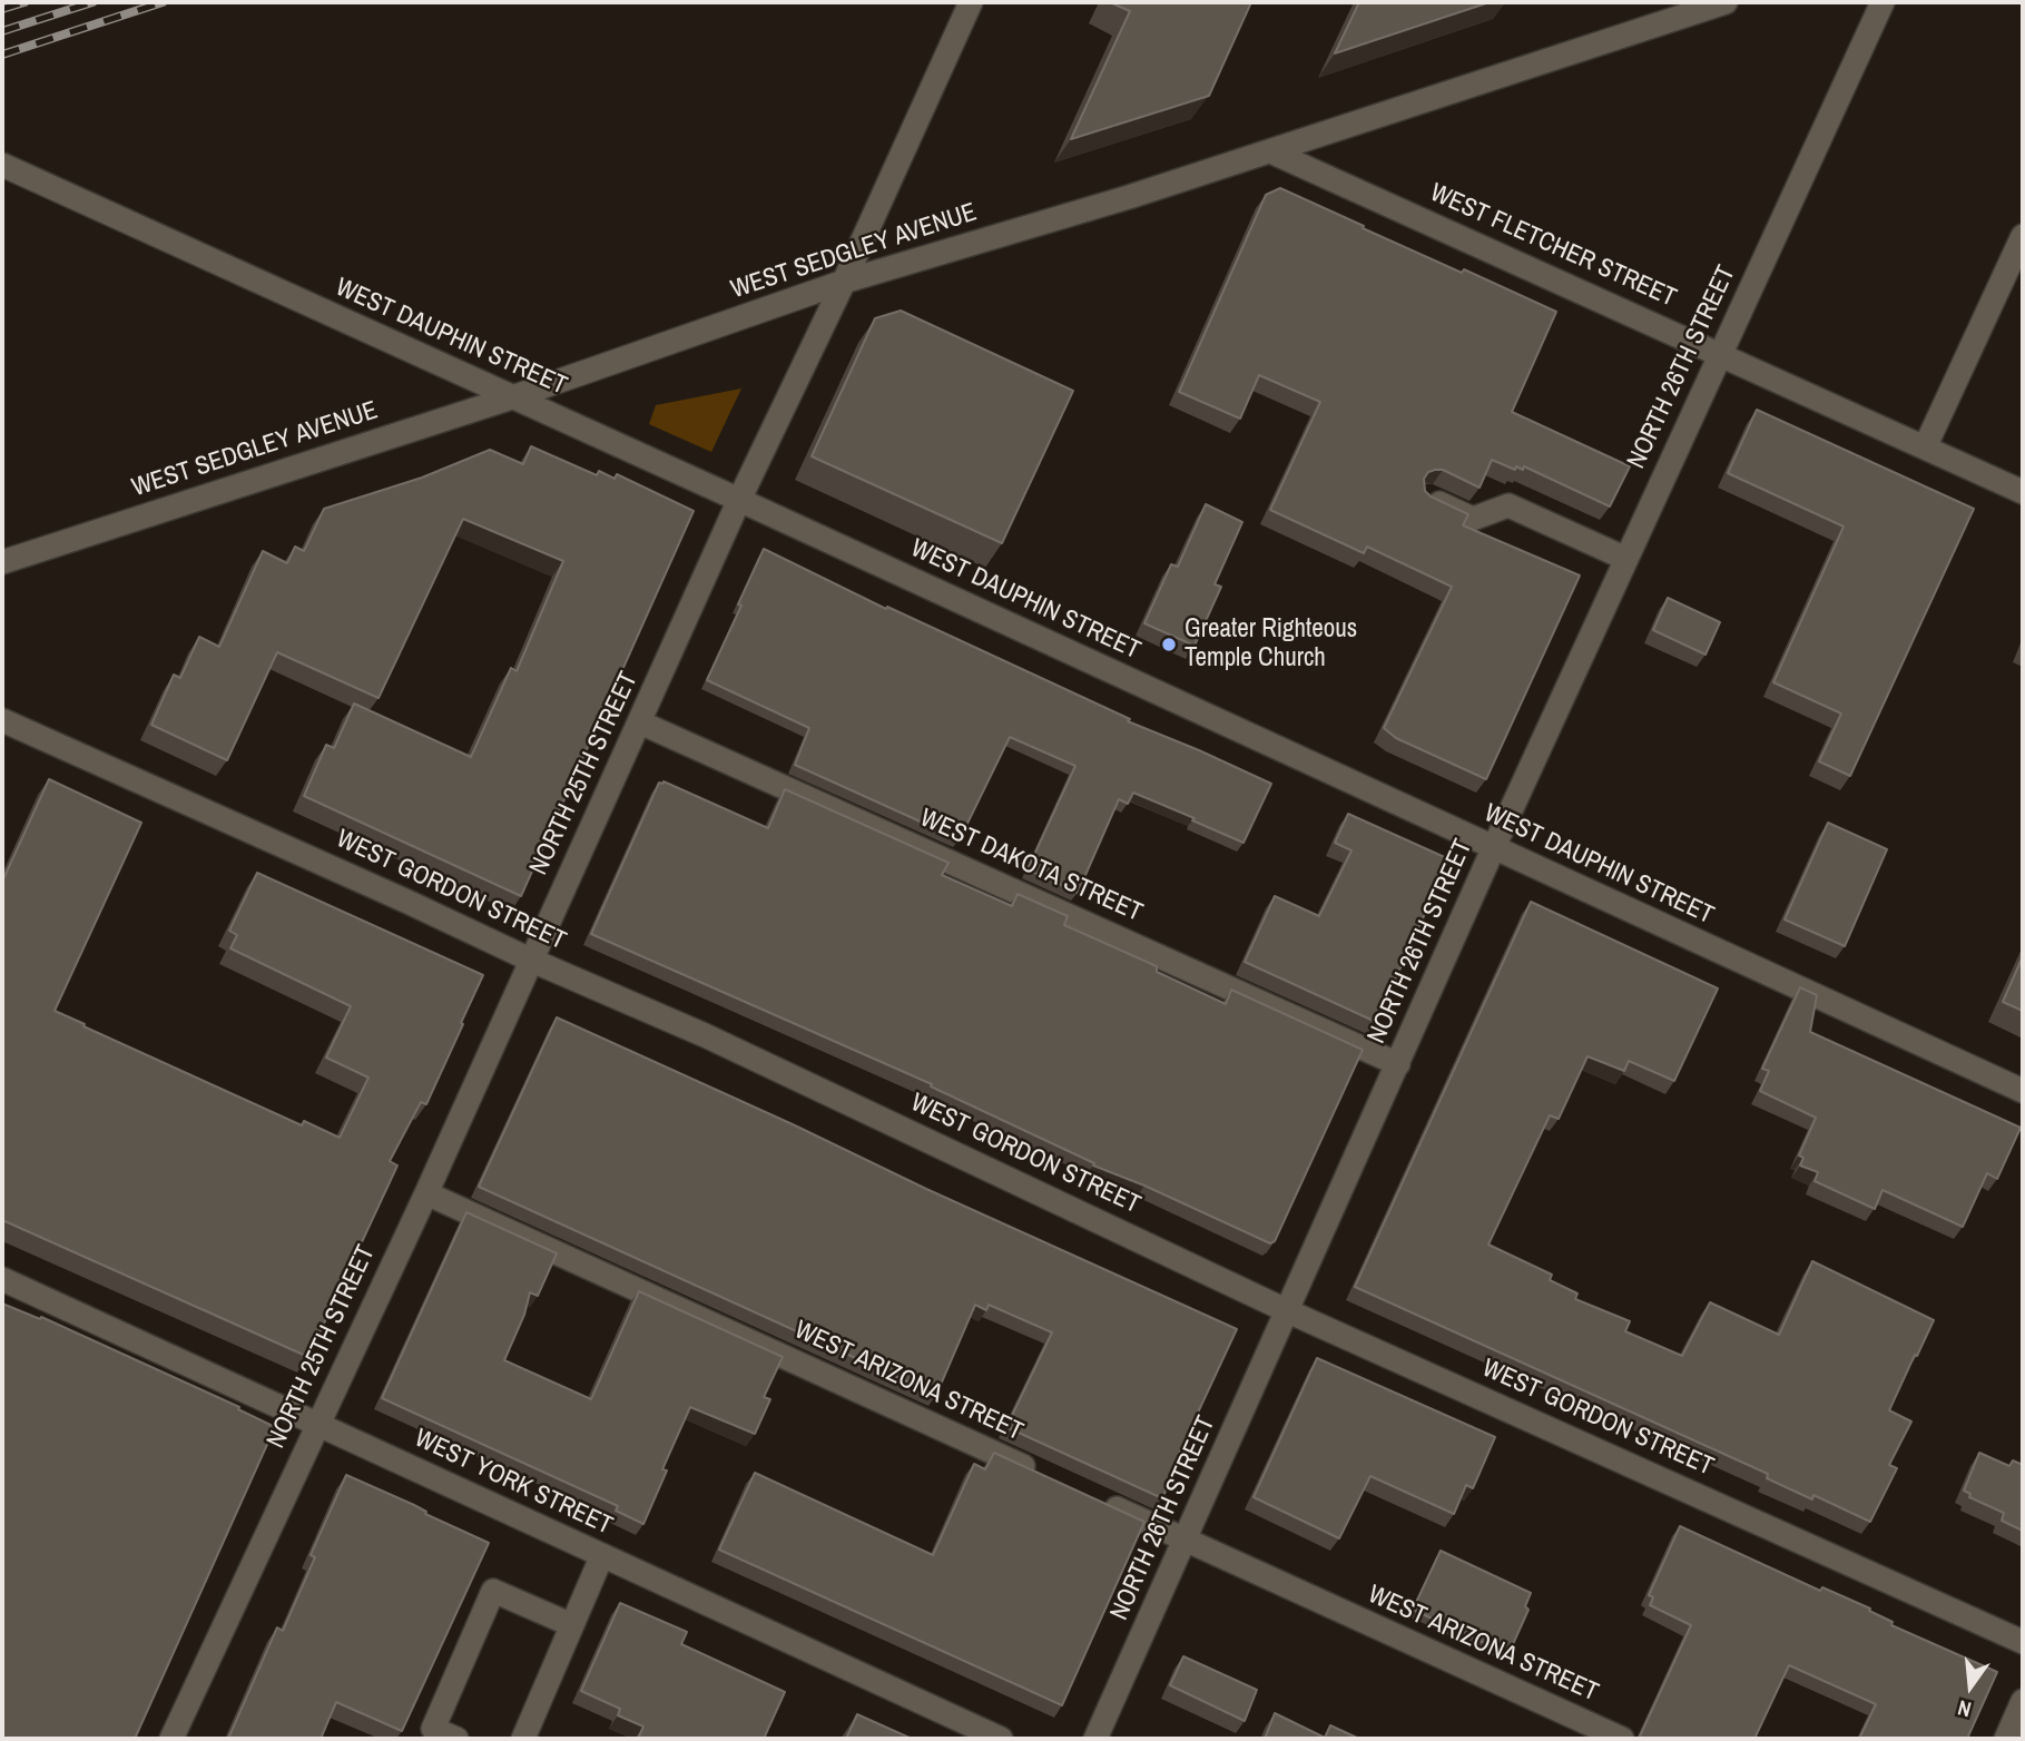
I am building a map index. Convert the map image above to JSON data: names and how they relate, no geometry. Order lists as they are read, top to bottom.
{
  "streets": {
    "street": [
      "WEST FLETCHER STREET",
      "WEST SEDGLEY AVENUE",
      "WEST DAUPHIN STREET",
      "NORTH 26TH STREET",
      "NORTH 25TH STREET",
      "WEST DAKOTA STREET",
      "WEST GORDON STREET",
      "WEST ARIZONA STREET",
      "WEST YORK STREET"
    ]
  },
  "crossings": [
    ["WEST FLETCHER STREET", "WEST SEDGLEY AVENUE"],
    ["WEST FLETCHER STREET", "NORTH 26TH STREET"],
    ["WEST SEDGLEY AVENUE", "WEST DAUPHIN STREET"],
    ["WEST SEDGLEY AVENUE", "NORTH 25TH STREET"],
    ["WEST DAUPHIN STREET", "NORTH 26TH STREET"],
    ["WEST DAUPHIN STREET", "NORTH 25TH STREET"],
    ["NORTH 26TH STREET", "WEST DAKOTA STREET"],
    ["NORTH 26TH STREET", "WEST GORDON STREET"],
    ["NORTH 26TH STREET", "WEST ARIZONA STREET"],
    ["NORTH 25TH STREET", "WEST DAKOTA STREET"],
    ["NORTH 25TH STREET", "WEST GORDON STREET"],
    ["NORTH 25TH STREET", "WEST ARIZONA STREET"],
    ["NORTH 25TH STREET", "WEST YORK STREET"]
  ],
  "places": ["Greater Righteous Temple Church"],
  "north": "bottom"
}
